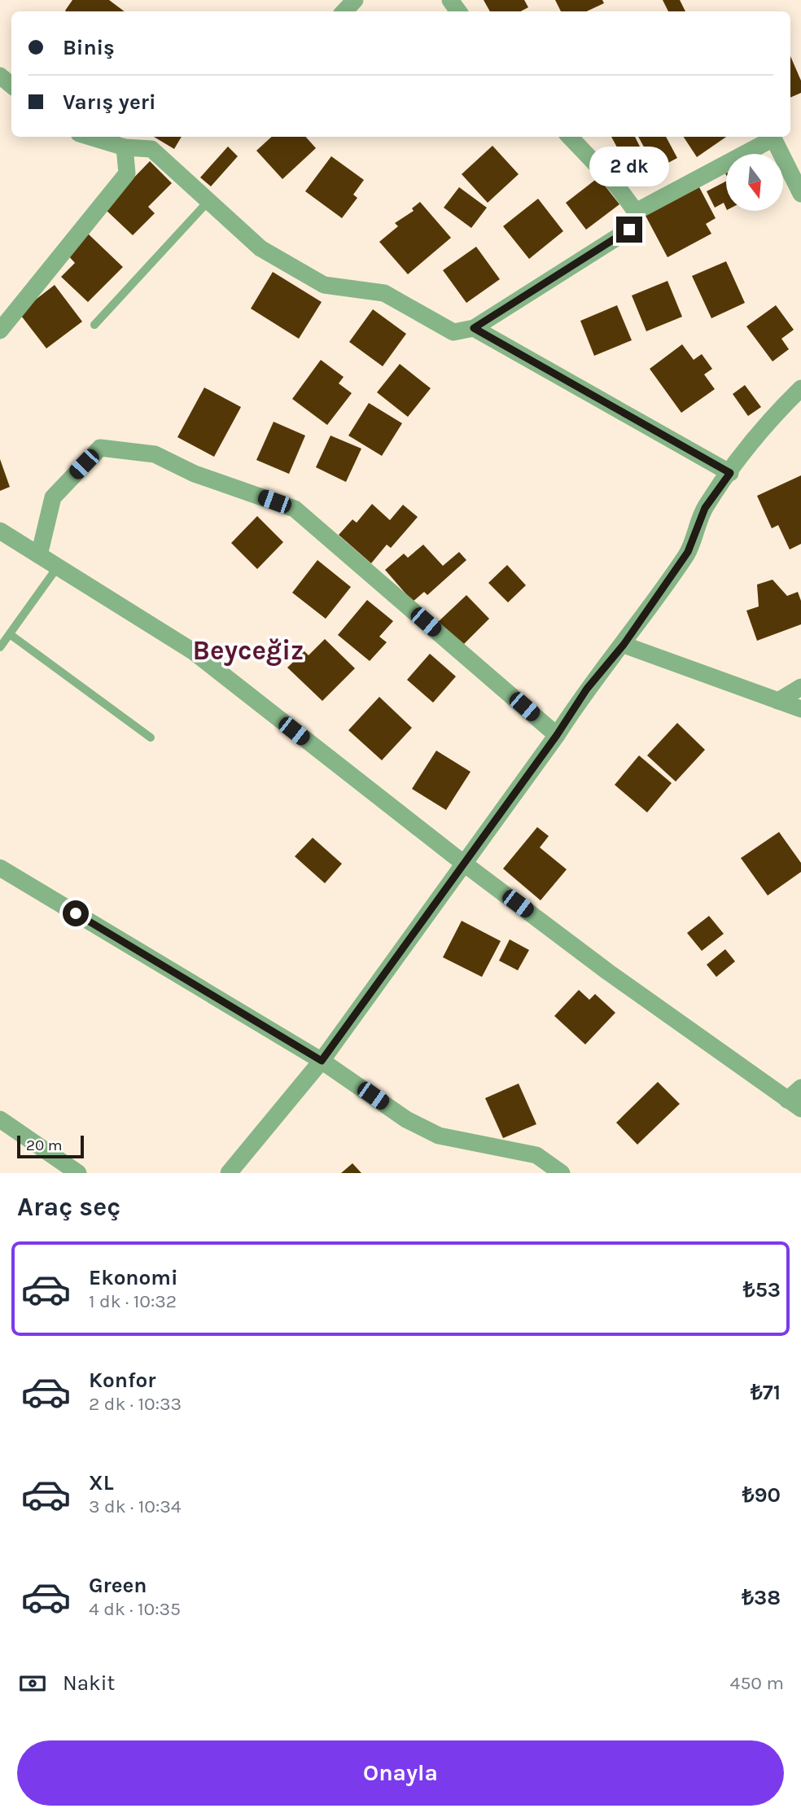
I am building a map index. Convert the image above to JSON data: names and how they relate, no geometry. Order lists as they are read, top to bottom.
{
  "districts": ["Beyceğiz"],
  "scale_bar": "20 m",
  "north": "bottom",
  "page": {
    "banner": ["Biniş", "Varış yeri"],
    "bubble": "2 dk",
    "scale": "20 m",
    "heading": "Araç seç",
    "list": [
      {
        "name": "Ekonomi",
        "note": "1 dk · 10:32",
        "value": "₺53"
      },
      {
        "name": "Konfor",
        "note": "2 dk · 10:33",
        "value": "₺71"
      },
      {
        "name": "XL",
        "note": "3 dk · 10:34",
        "value": "₺90"
      },
      {
        "name": "Green",
        "note": "4 dk · 10:35",
        "value": "₺38"
      }
    ],
    "pay": ["Nakit", "450 m"],
    "buttons": "Onayla"
  }
}
